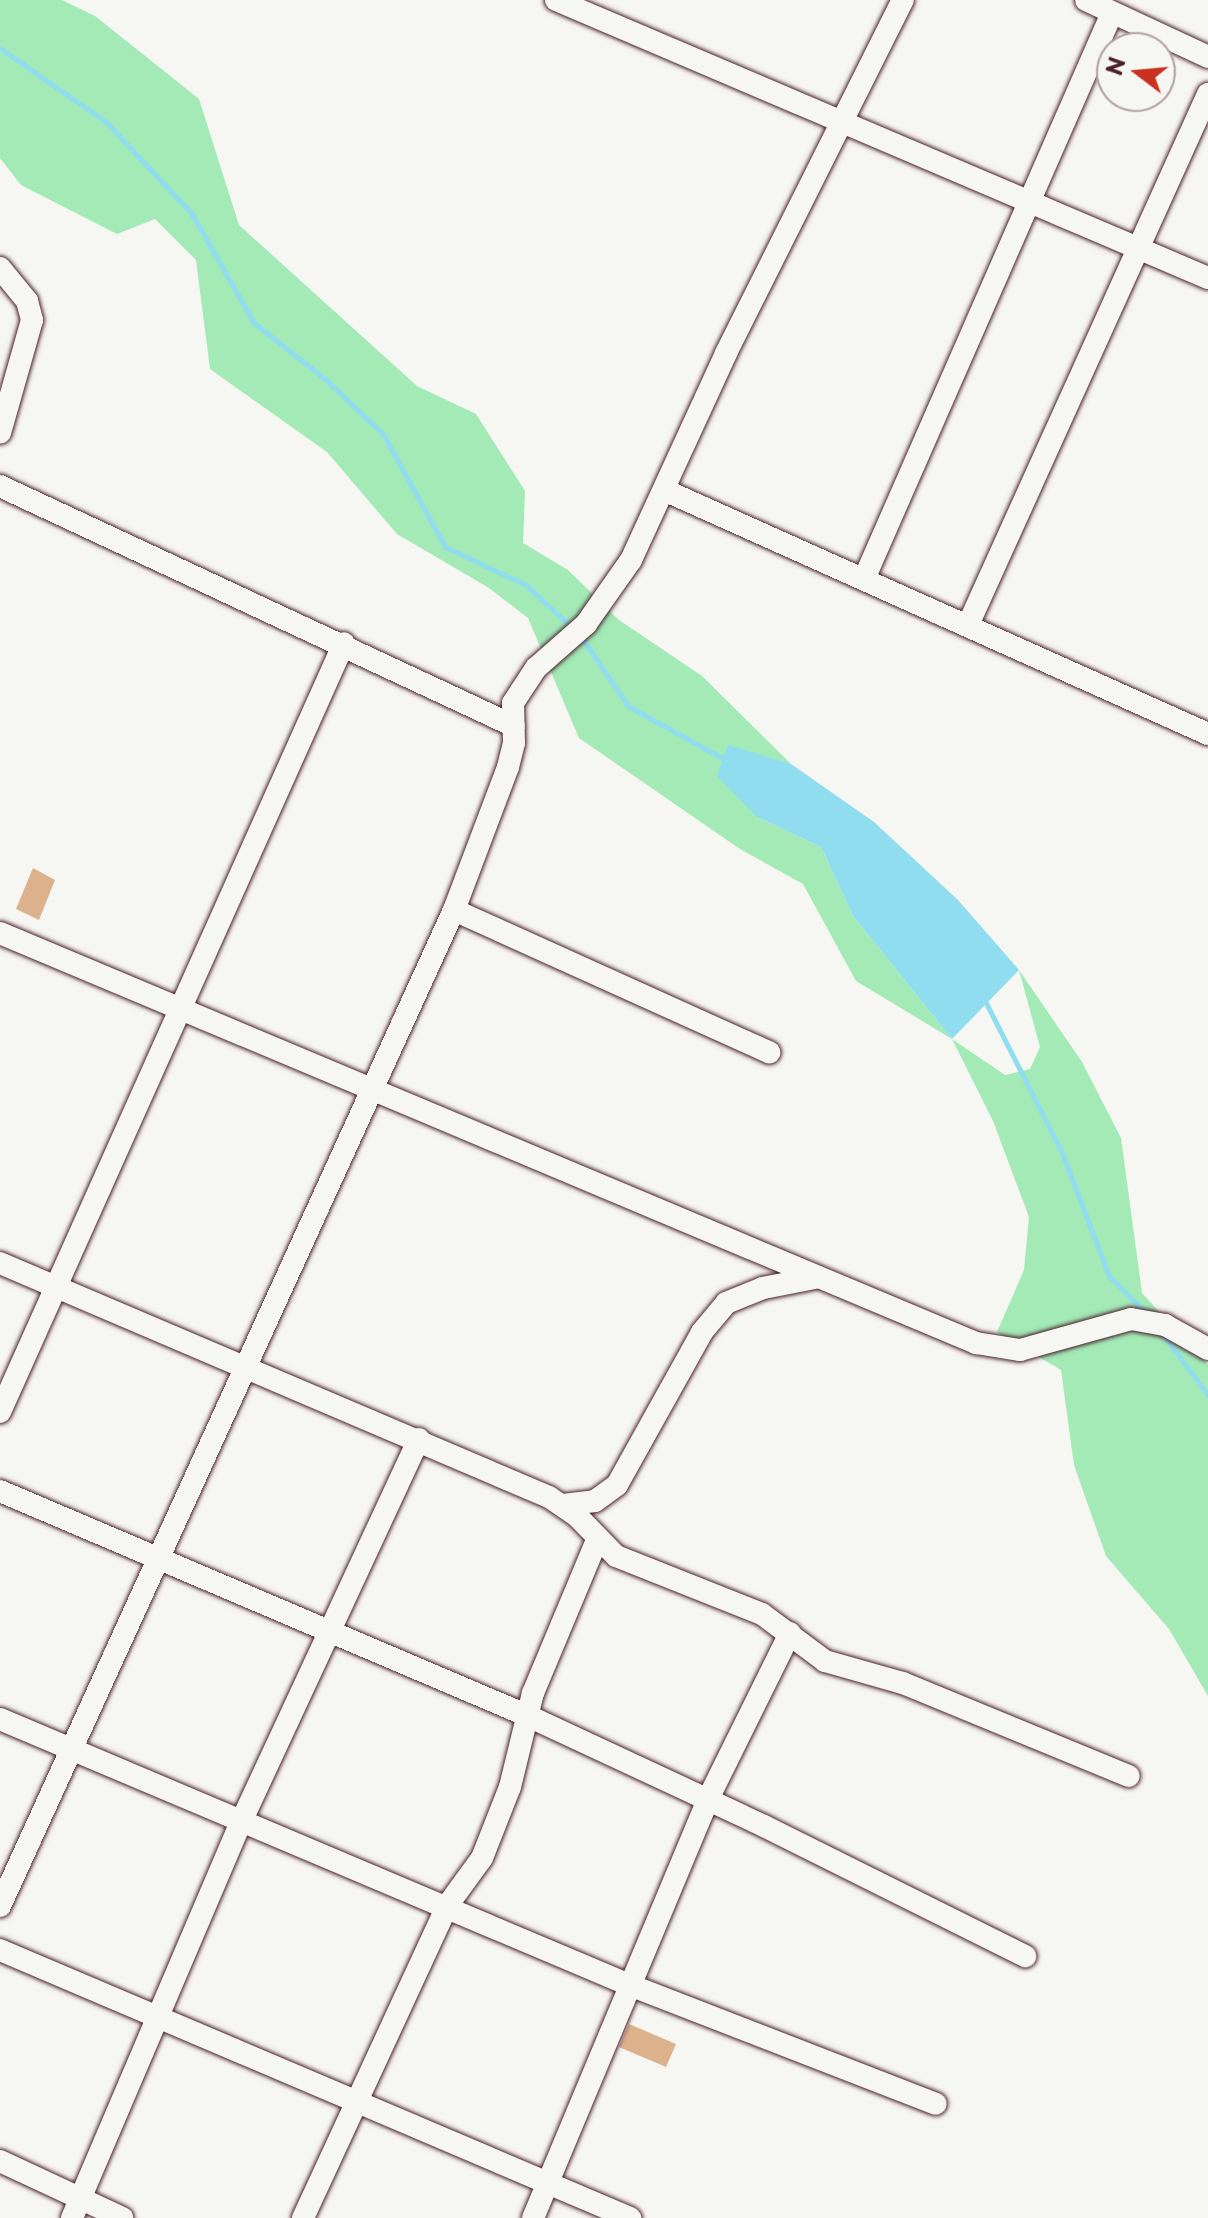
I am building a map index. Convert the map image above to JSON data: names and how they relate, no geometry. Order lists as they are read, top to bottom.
{
  "north": "left"
}
